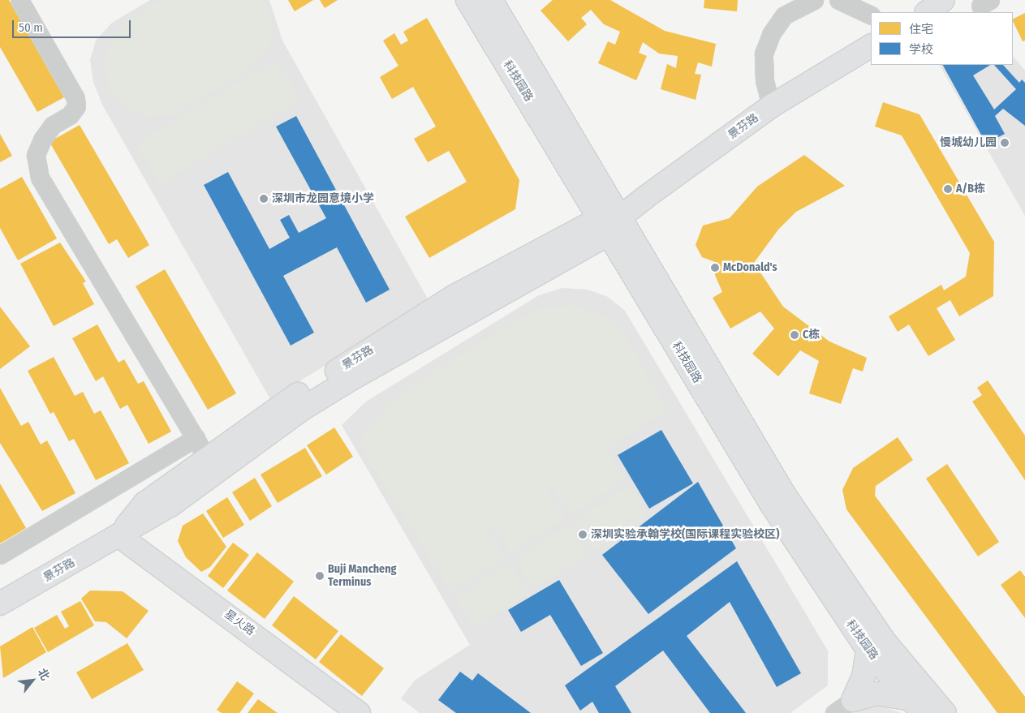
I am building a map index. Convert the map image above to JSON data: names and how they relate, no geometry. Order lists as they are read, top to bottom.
{
  "streets": {
    "street": ["科技园路", "景芬路", "星火路"]
  },
  "crossings": [
    ["科技园路", "景芬路"],
    ["景芬路", "星火路"]
  ],
  "places": [
    "慢城幼儿园",
    "A/B栋",
    "深圳市龙园意境小学",
    "McDonald's",
    "C栋",
    "深圳实验承翰学校(国际课程实验校区)",
    "Buji Mancheng Terminus"
  ],
  "legend": ["住宅", "学校"],
  "scale_bar": "50 m",
  "north": "top right"
}
